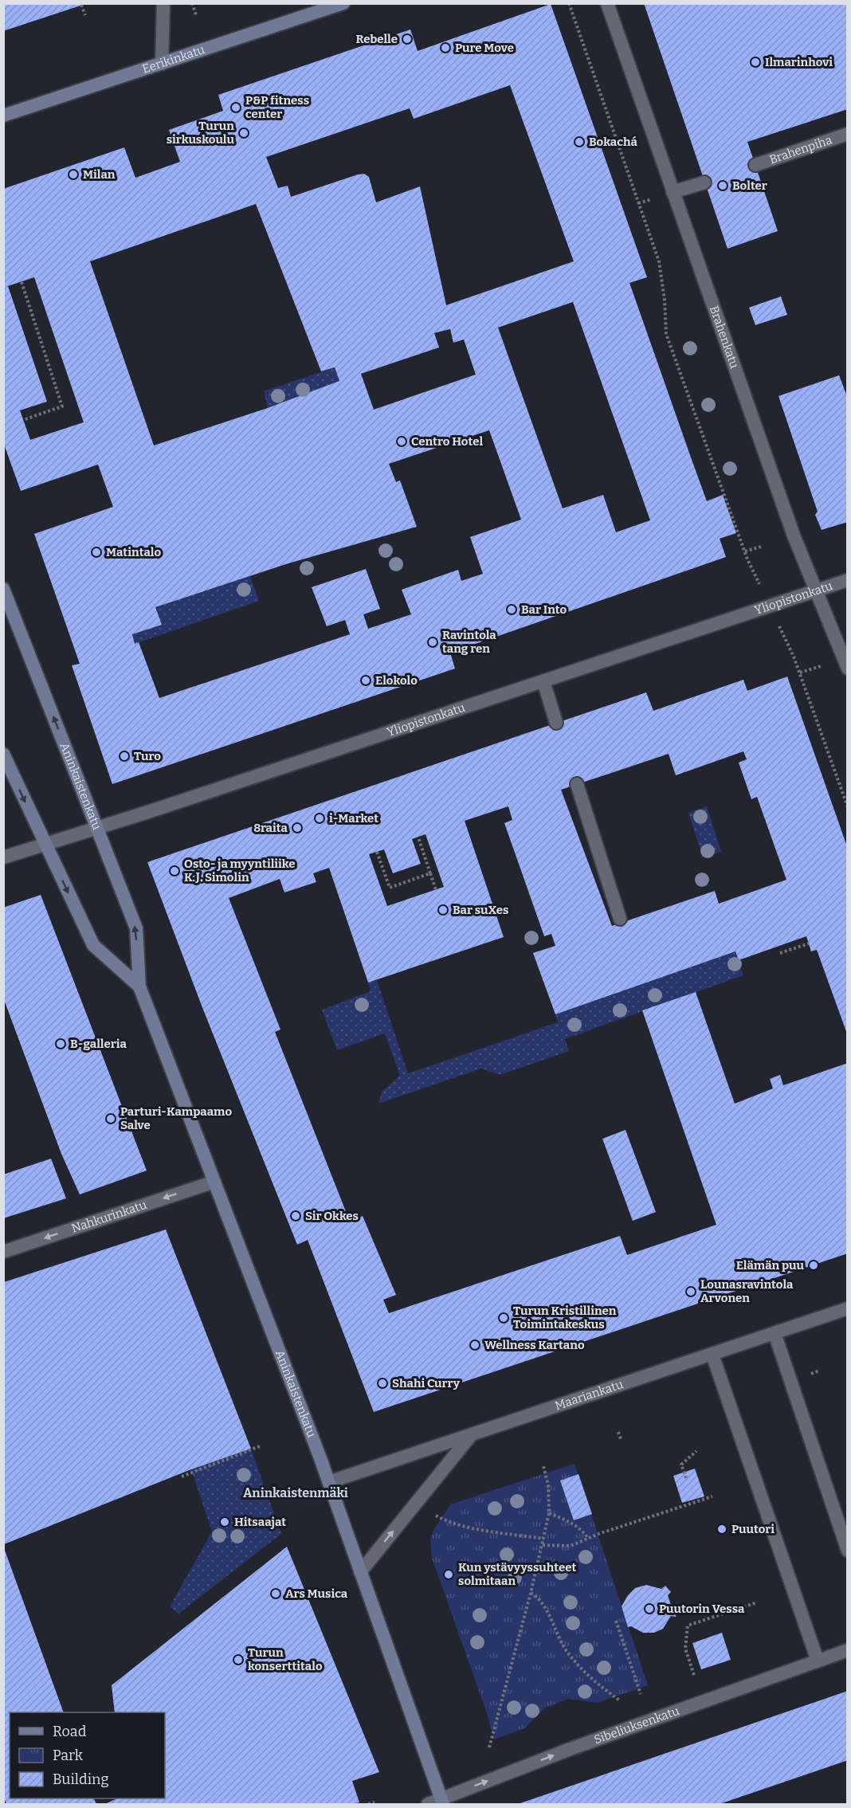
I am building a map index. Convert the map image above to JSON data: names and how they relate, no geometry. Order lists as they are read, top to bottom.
{
  "streets": {
    "main road": ["Eerikinkatu", "Aninkaistenkatu"],
    "street": [
      "Brahenpiha",
      "Brahenkatu",
      "Yliopistonkatu",
      "Nahkurinkatu",
      "Maariankatu",
      "Sibeliuksenkatu"
    ]
  },
  "crossings": [
    ["Brahenkatu", "Yliopistonkatu"],
    ["Yliopistonkatu", "Aninkaistenkatu"],
    ["Aninkaistenkatu", "Nahkurinkatu"],
    ["Aninkaistenkatu", "Maariankatu"],
    ["Aninkaistenkatu", "Sibeliuksenkatu"]
  ],
  "one_way": ["Nahkurinkatu", "Sibeliuksenkatu"],
  "districts": ["Aninkaistenmäki"],
  "places": [
    "Rebelle",
    "Pure Move",
    "Ilmarinhovi",
    "P&P fitness center",
    "Turun sirkuskoulu",
    "Bokachá",
    "Milan",
    "Bolter",
    "Centro Hotel",
    "Matintalo",
    "Bar Into",
    "Ravintola tang ren",
    "Elokolo",
    "Turo",
    "i-Market",
    "8raita",
    "Osto- ja myyntiliike K.J. Simolin",
    "Bar suXes",
    "B-galleria",
    "Parturi-Kampaamo Salve",
    "Sir Okkes",
    "Elämän puu",
    "Lounasravintola Arvonen",
    "Turun Kristillinen Toimintakeskus",
    "Wellness Kartano",
    "Shahi Curry",
    "Hitsaajat",
    "Puutori",
    "Kun ystävyyssuhteet solmitaan",
    "Ars Musica",
    "Puutorin Vessa",
    "Turun konserttitalo"
  ],
  "legend": ["Road", "Park", "Building"]
}
